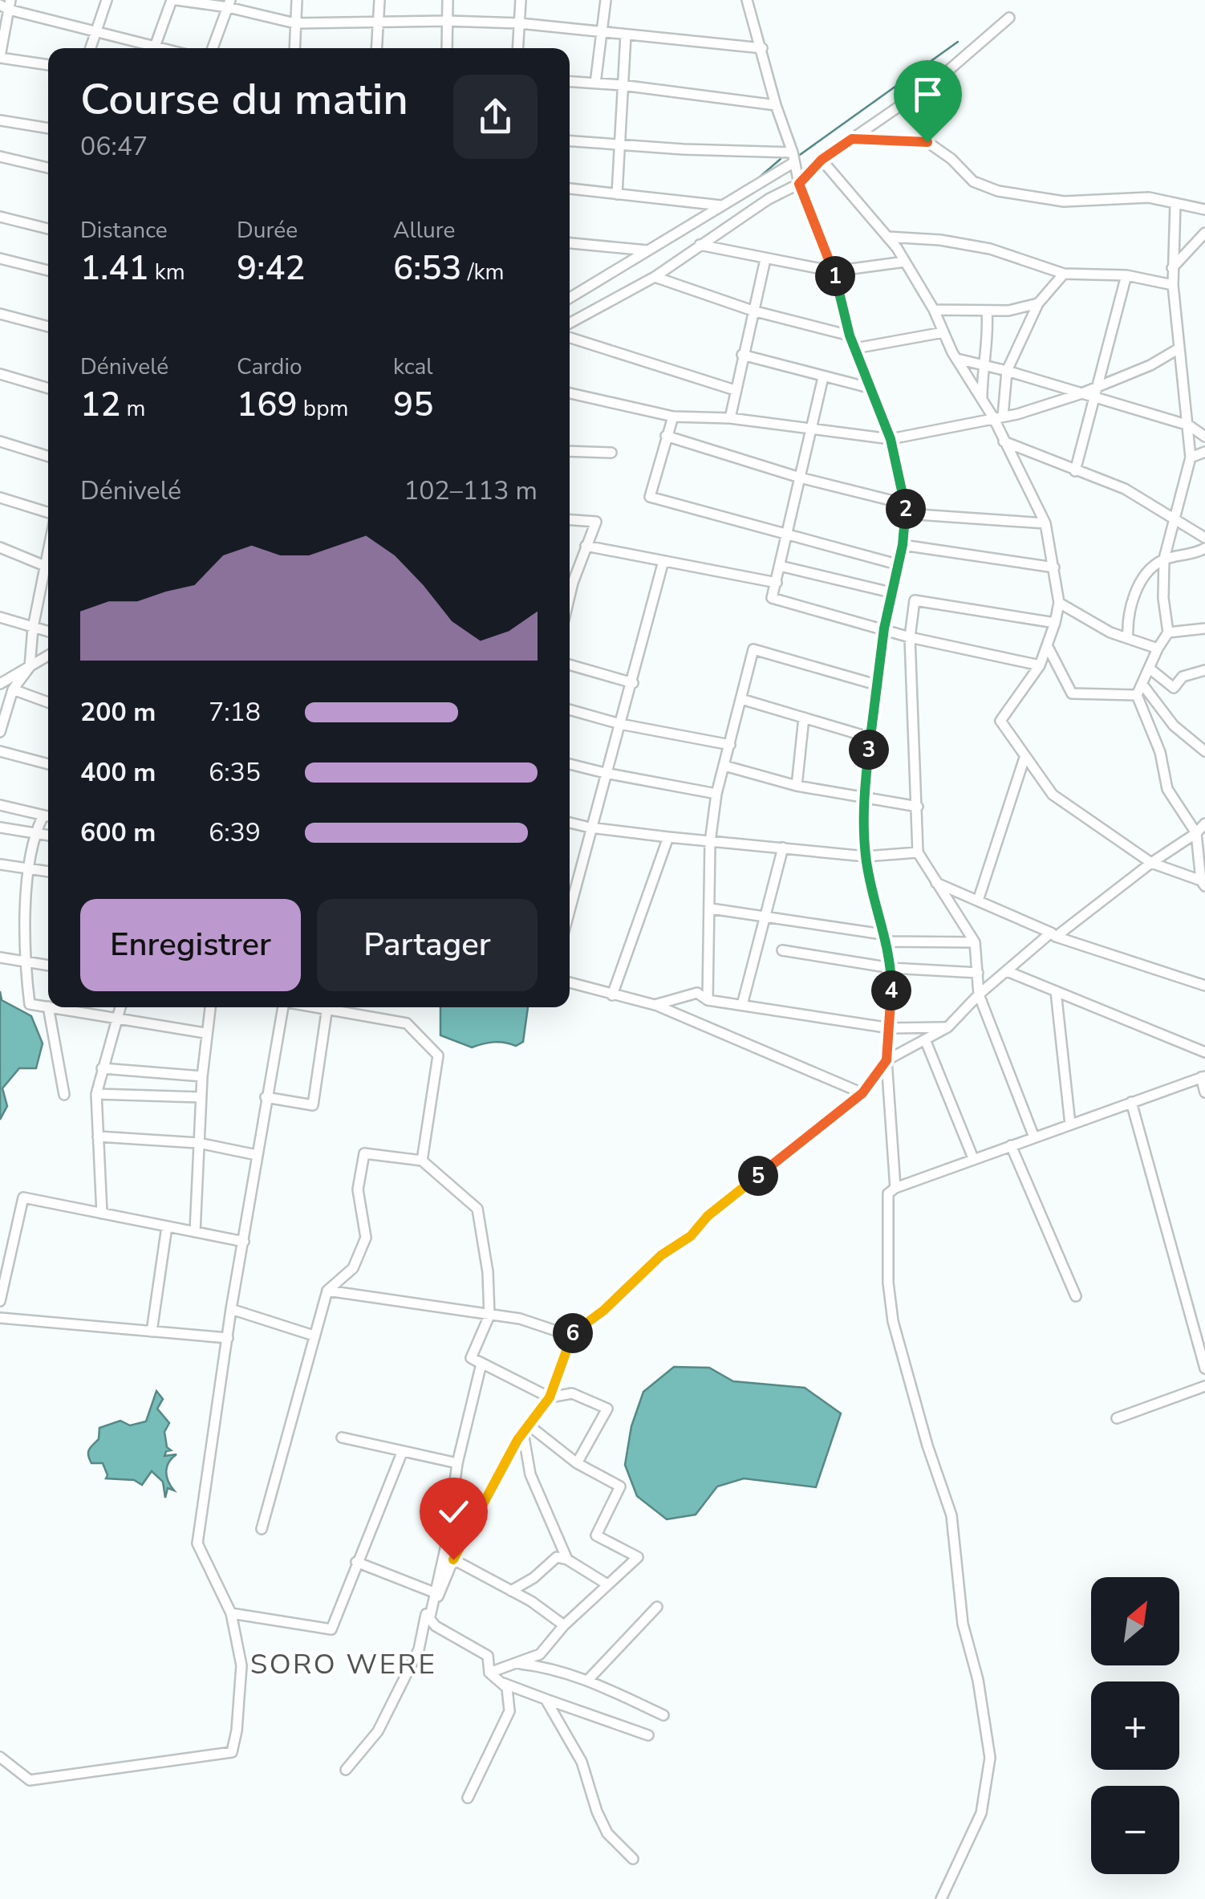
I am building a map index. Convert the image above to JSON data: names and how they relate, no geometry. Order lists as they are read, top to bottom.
{
  "districts": ["SORO WERE"],
  "north": "top right",
  "page": {
    "heading": ["Course du matin", "06:47"],
    "stats": [
      ["Distance", "1.41 km"],
      ["Durée", "9:42"],
      ["Allure", "6:53 /km"],
      ["Dénivelé", "12 m"],
      ["Cardio", "169 bpm"],
      ["kcal", "95"]
    ],
    "pins": [
      "1",
      "2",
      "3",
      "4",
      "5",
      "6"
    ],
    "chart": ["Dénivelé", "102–113 m"],
    "list": [
      {
        "name": "200 m",
        "note": "7:18"
      },
      {
        "name": "400 m",
        "note": "6:35"
      },
      {
        "name": "600 m",
        "note": "6:39"
      }
    ],
    "buttons": ["Enregistrer", "Partager"],
    "map_buttons": ["+", "−"]
  }
}
